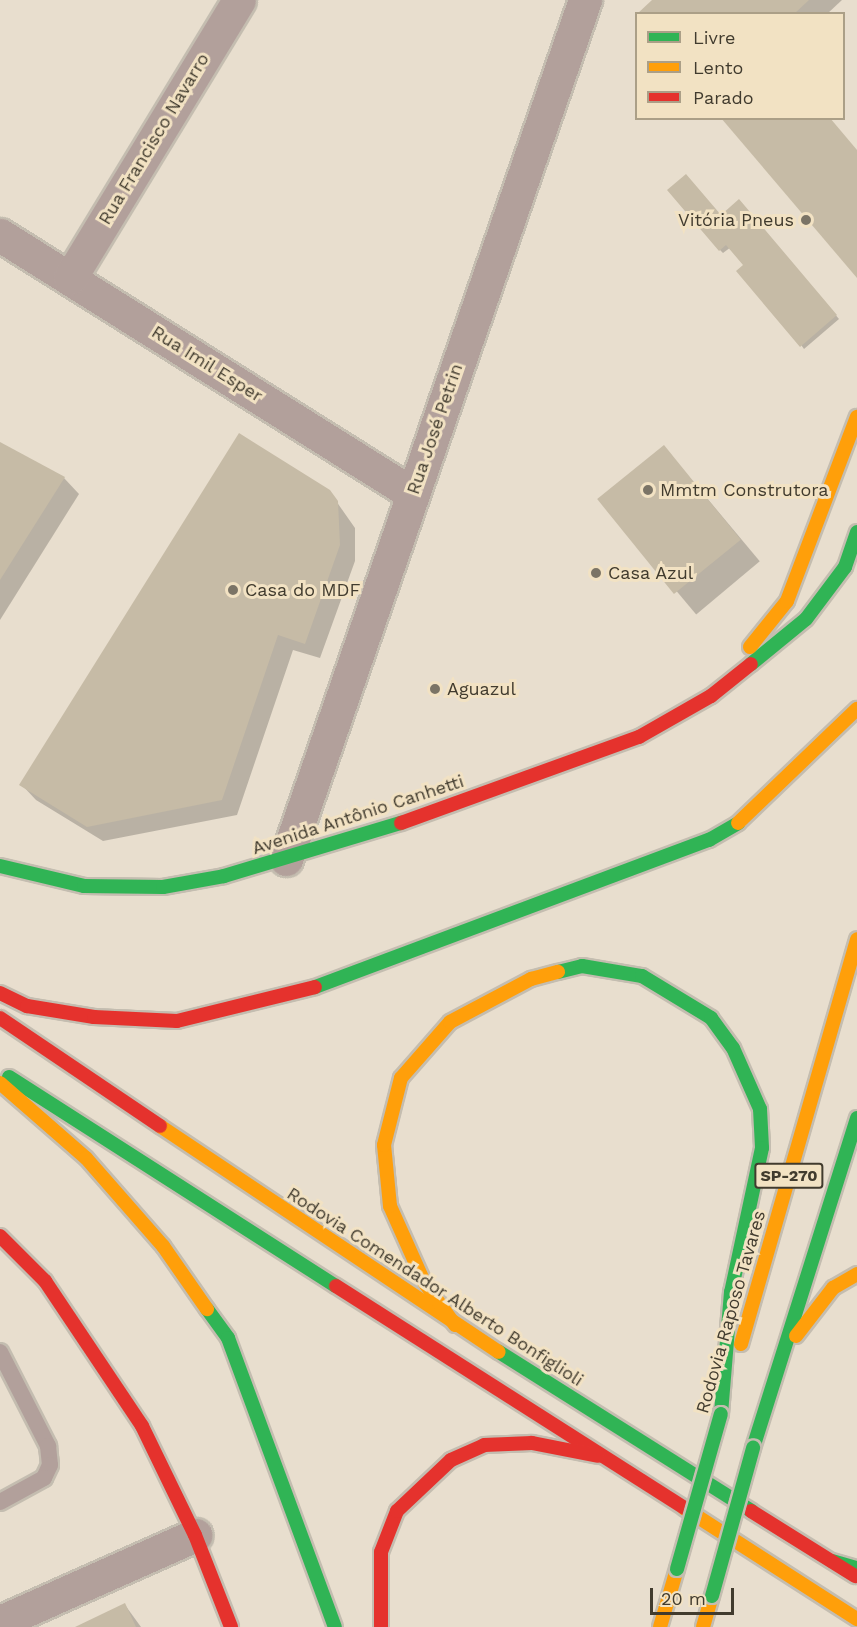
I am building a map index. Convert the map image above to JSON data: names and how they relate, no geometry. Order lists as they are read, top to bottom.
{
  "streets": {
    "main road": [
      "Avenida Antônio Canhetti",
      "SP-270",
      "Rodovia Comendador Alberto Bonfiglioli",
      "Rodovia Raposo Tavares"
    ],
    "street": ["Rua Francisco Navarro", "Rua Imil Esper", "Rua José Petrin"]
  },
  "crossings": [
    ["Rua Francisco Navarro", "Rua Imil Esper"],
    ["Rua Imil Esper", "Rua José Petrin"],
    ["Rua José Petrin", "Avenida Antônio Canhetti"]
  ],
  "places": [
    "Vitória Pneus",
    "Mmtm Construtora",
    "Casa Azul",
    "Casa do MDF",
    "Aguazul"
  ],
  "legend": ["Livre", "Lento", "Parado"],
  "scale_bar": "20 m"
}
